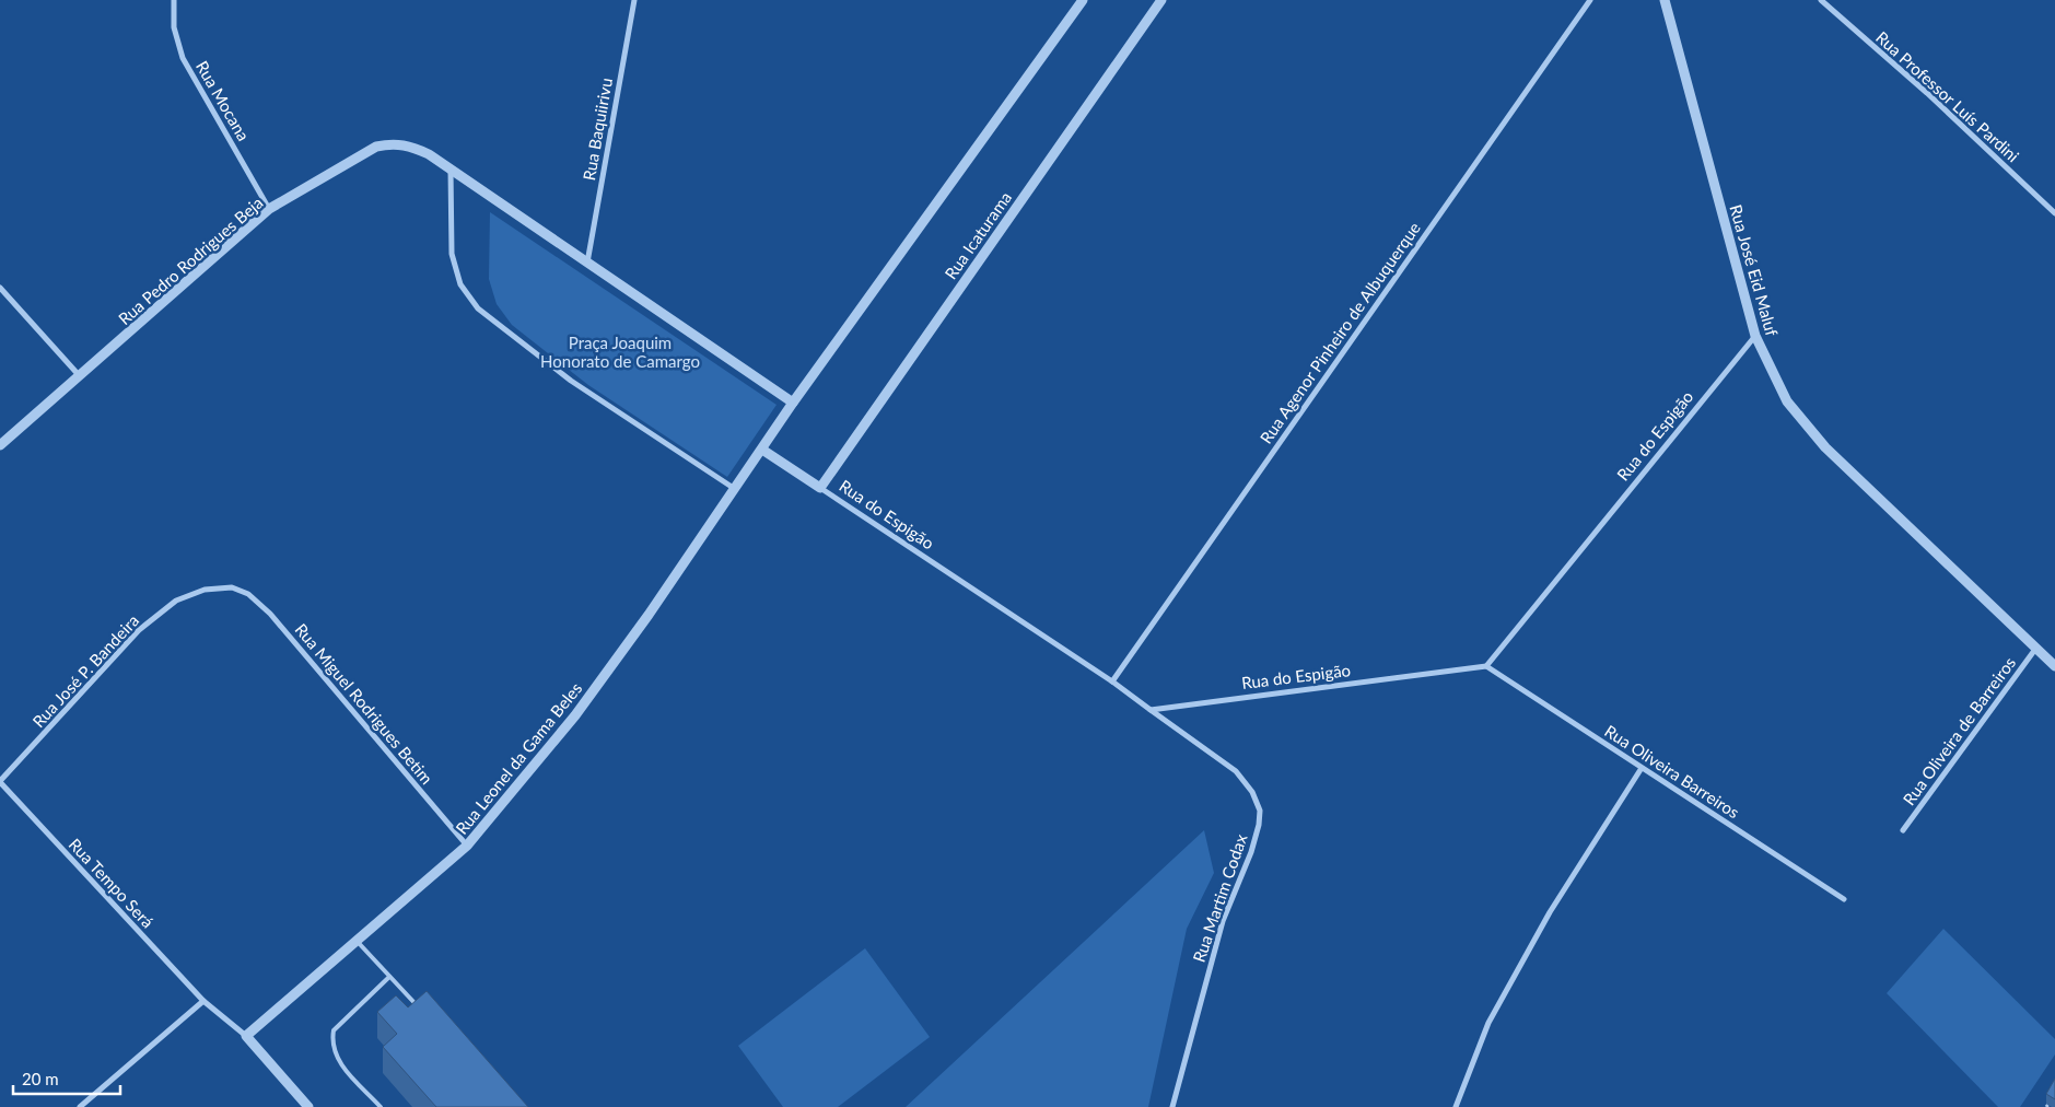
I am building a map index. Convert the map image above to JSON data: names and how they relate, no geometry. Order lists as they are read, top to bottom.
{
  "streets": {
    "street": [
      "Rua Professor Luís Pardini",
      "Rua Mocana",
      "Rua Baquiirivu",
      "Rua Icaturama",
      "Rua Pedro Rodrigues Beja",
      "Rua José Eid Maluf",
      "Rua Agenor Pinheiro de Albuquerque",
      "Rua do Espigão",
      "Rua José P. Bandeira",
      "Rua Miguel Rodrigues Betim",
      "Rua Oliveira de Barreiros",
      "Rua Leonel da Gama Beles",
      "Rua Oliveira Barreiros",
      "Rua Tempo Será",
      "Rua Martim Codax"
    ]
  },
  "crossings": [
    ["Rua Mocana", "Rua Pedro Rodrigues Beja"],
    ["Rua Icaturama", "Rua do Espigão"],
    ["Rua José Eid Maluf", "Rua do Espigão"],
    ["Rua José Eid Maluf", "Rua Oliveira de Barreiros"],
    ["Rua Agenor Pinheiro de Albuquerque", "Rua do Espigão"],
    ["Rua do Espigão", "Rua Leonel da Gama Beles"],
    ["Rua do Espigão", "Rua Oliveira Barreiros"],
    ["Rua do Espigão", "Rua Martim Codax"],
    ["Rua José P. Bandeira", "Rua Miguel Rodrigues Betim"],
    ["Rua José P. Bandeira", "Rua Tempo Será"],
    ["Rua Miguel Rodrigues Betim", "Rua Leonel da Gama Beles"],
    ["Rua Leonel da Gama Beles", "Rua Tempo Será"]
  ],
  "parks": ["Praça Joaquim Honorato de Camargo"],
  "scale_bar": "20 m"
}
